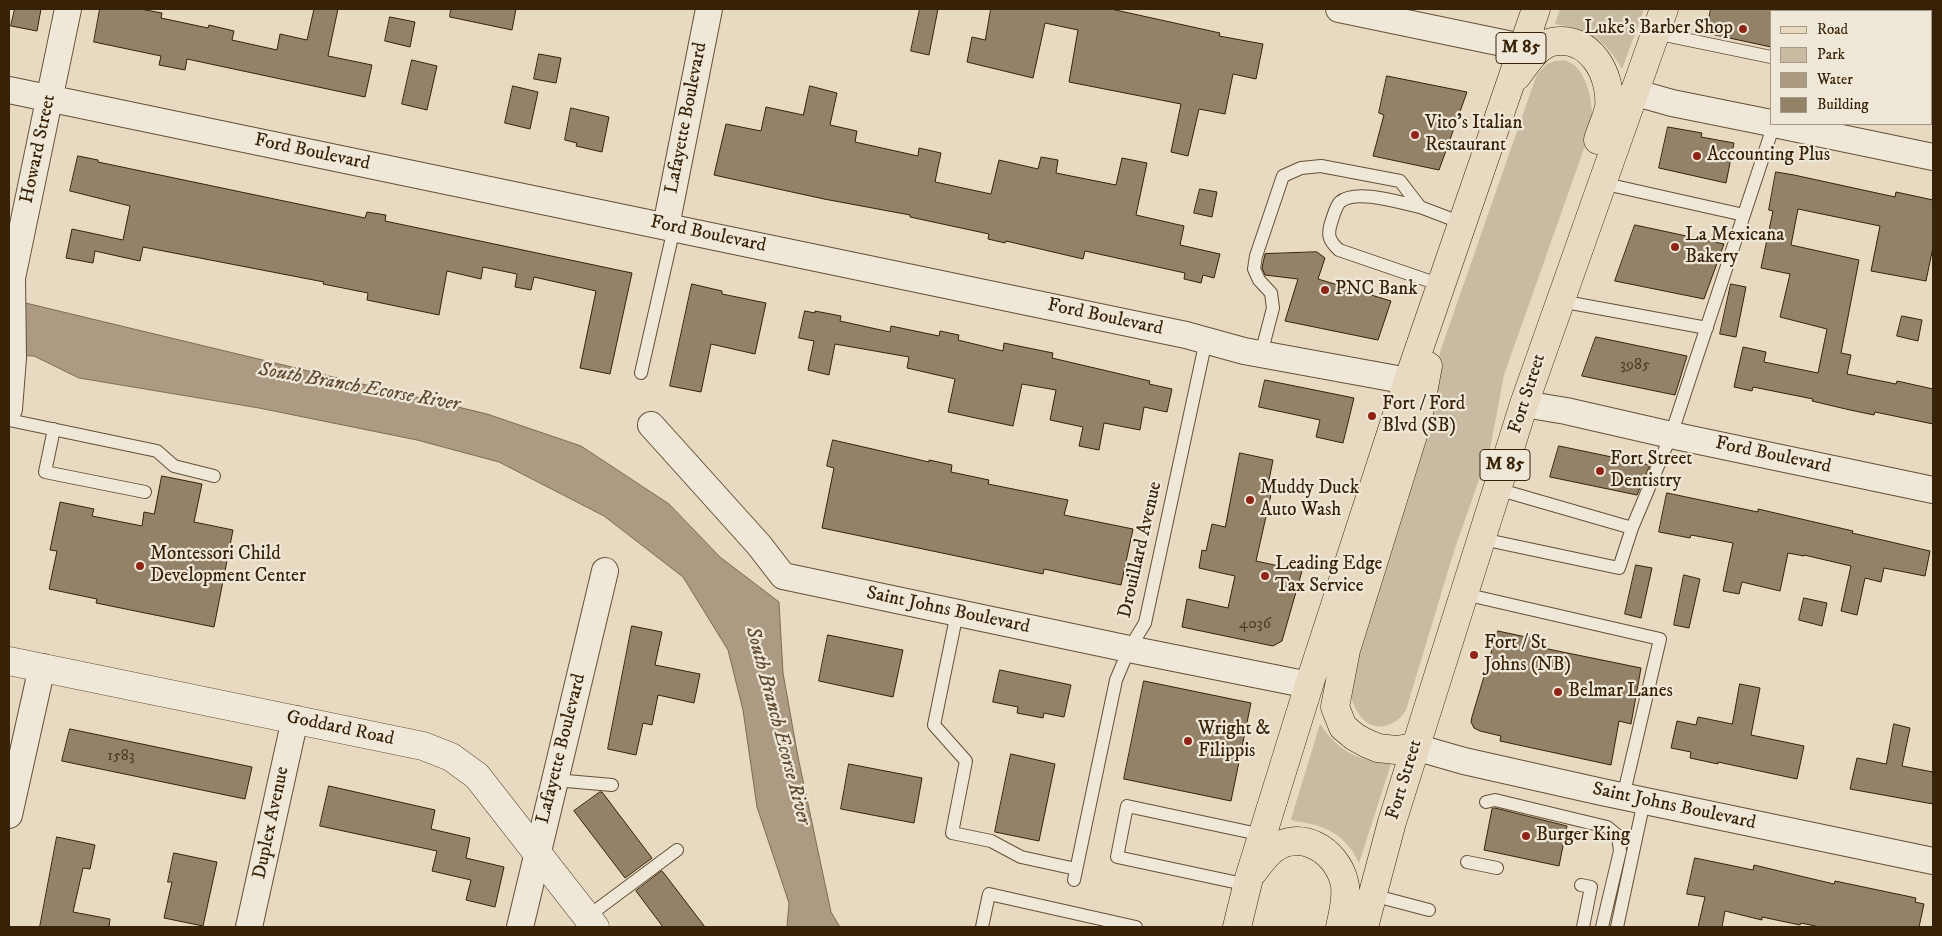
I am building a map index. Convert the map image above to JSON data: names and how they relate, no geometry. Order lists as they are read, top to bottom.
{
  "streets": {
    "main road": ["M 85", "Fort Street"],
    "street": [
      "Lafayette Boulevard",
      "Howard Street",
      "Ford Boulevard",
      "Saint Johns Boulevard",
      "Goddard Road",
      "Duplex Avenue"
    ],
    "lane": ["Drouillard Avenue"]
  },
  "crossings": [
    ["M 85", "Ford Boulevard"],
    ["M 85", "Saint Johns Boulevard"],
    ["Lafayette Boulevard", "Ford Boulevard"],
    ["Lafayette Boulevard", "Goddard Road"],
    ["Howard Street", "Ford Boulevard"],
    ["Ford Boulevard", "Fort Street"],
    ["Ford Boulevard", "Drouillard Avenue"],
    ["Fort Street", "Saint Johns Boulevard"],
    ["Drouillard Avenue", "Saint Johns Boulevard"],
    ["Goddard Road", "Duplex Avenue"]
  ],
  "water": ["South Branch Ecorse River"],
  "places": [
    "Luke's Barber Shop",
    "Vito's Italian Restaurant",
    "Accounting Plus",
    "La Mexicana Bakery",
    "PNC Bank",
    "Fort / Ford Blvd (SB)",
    "Fort Street Dentistry",
    "Muddy Duck Auto Wash",
    "Montessori Child Development Center",
    "Leading Edge Tax Service",
    "Fort / St Johns (NB)",
    "Belmar Lanes",
    "Wright & Filippis",
    "Burger King"
  ],
  "house_numbers": ["3985", "4036", "1583"],
  "legend": [
    "Road",
    "Park",
    "Water",
    "Building"
  ]
}
